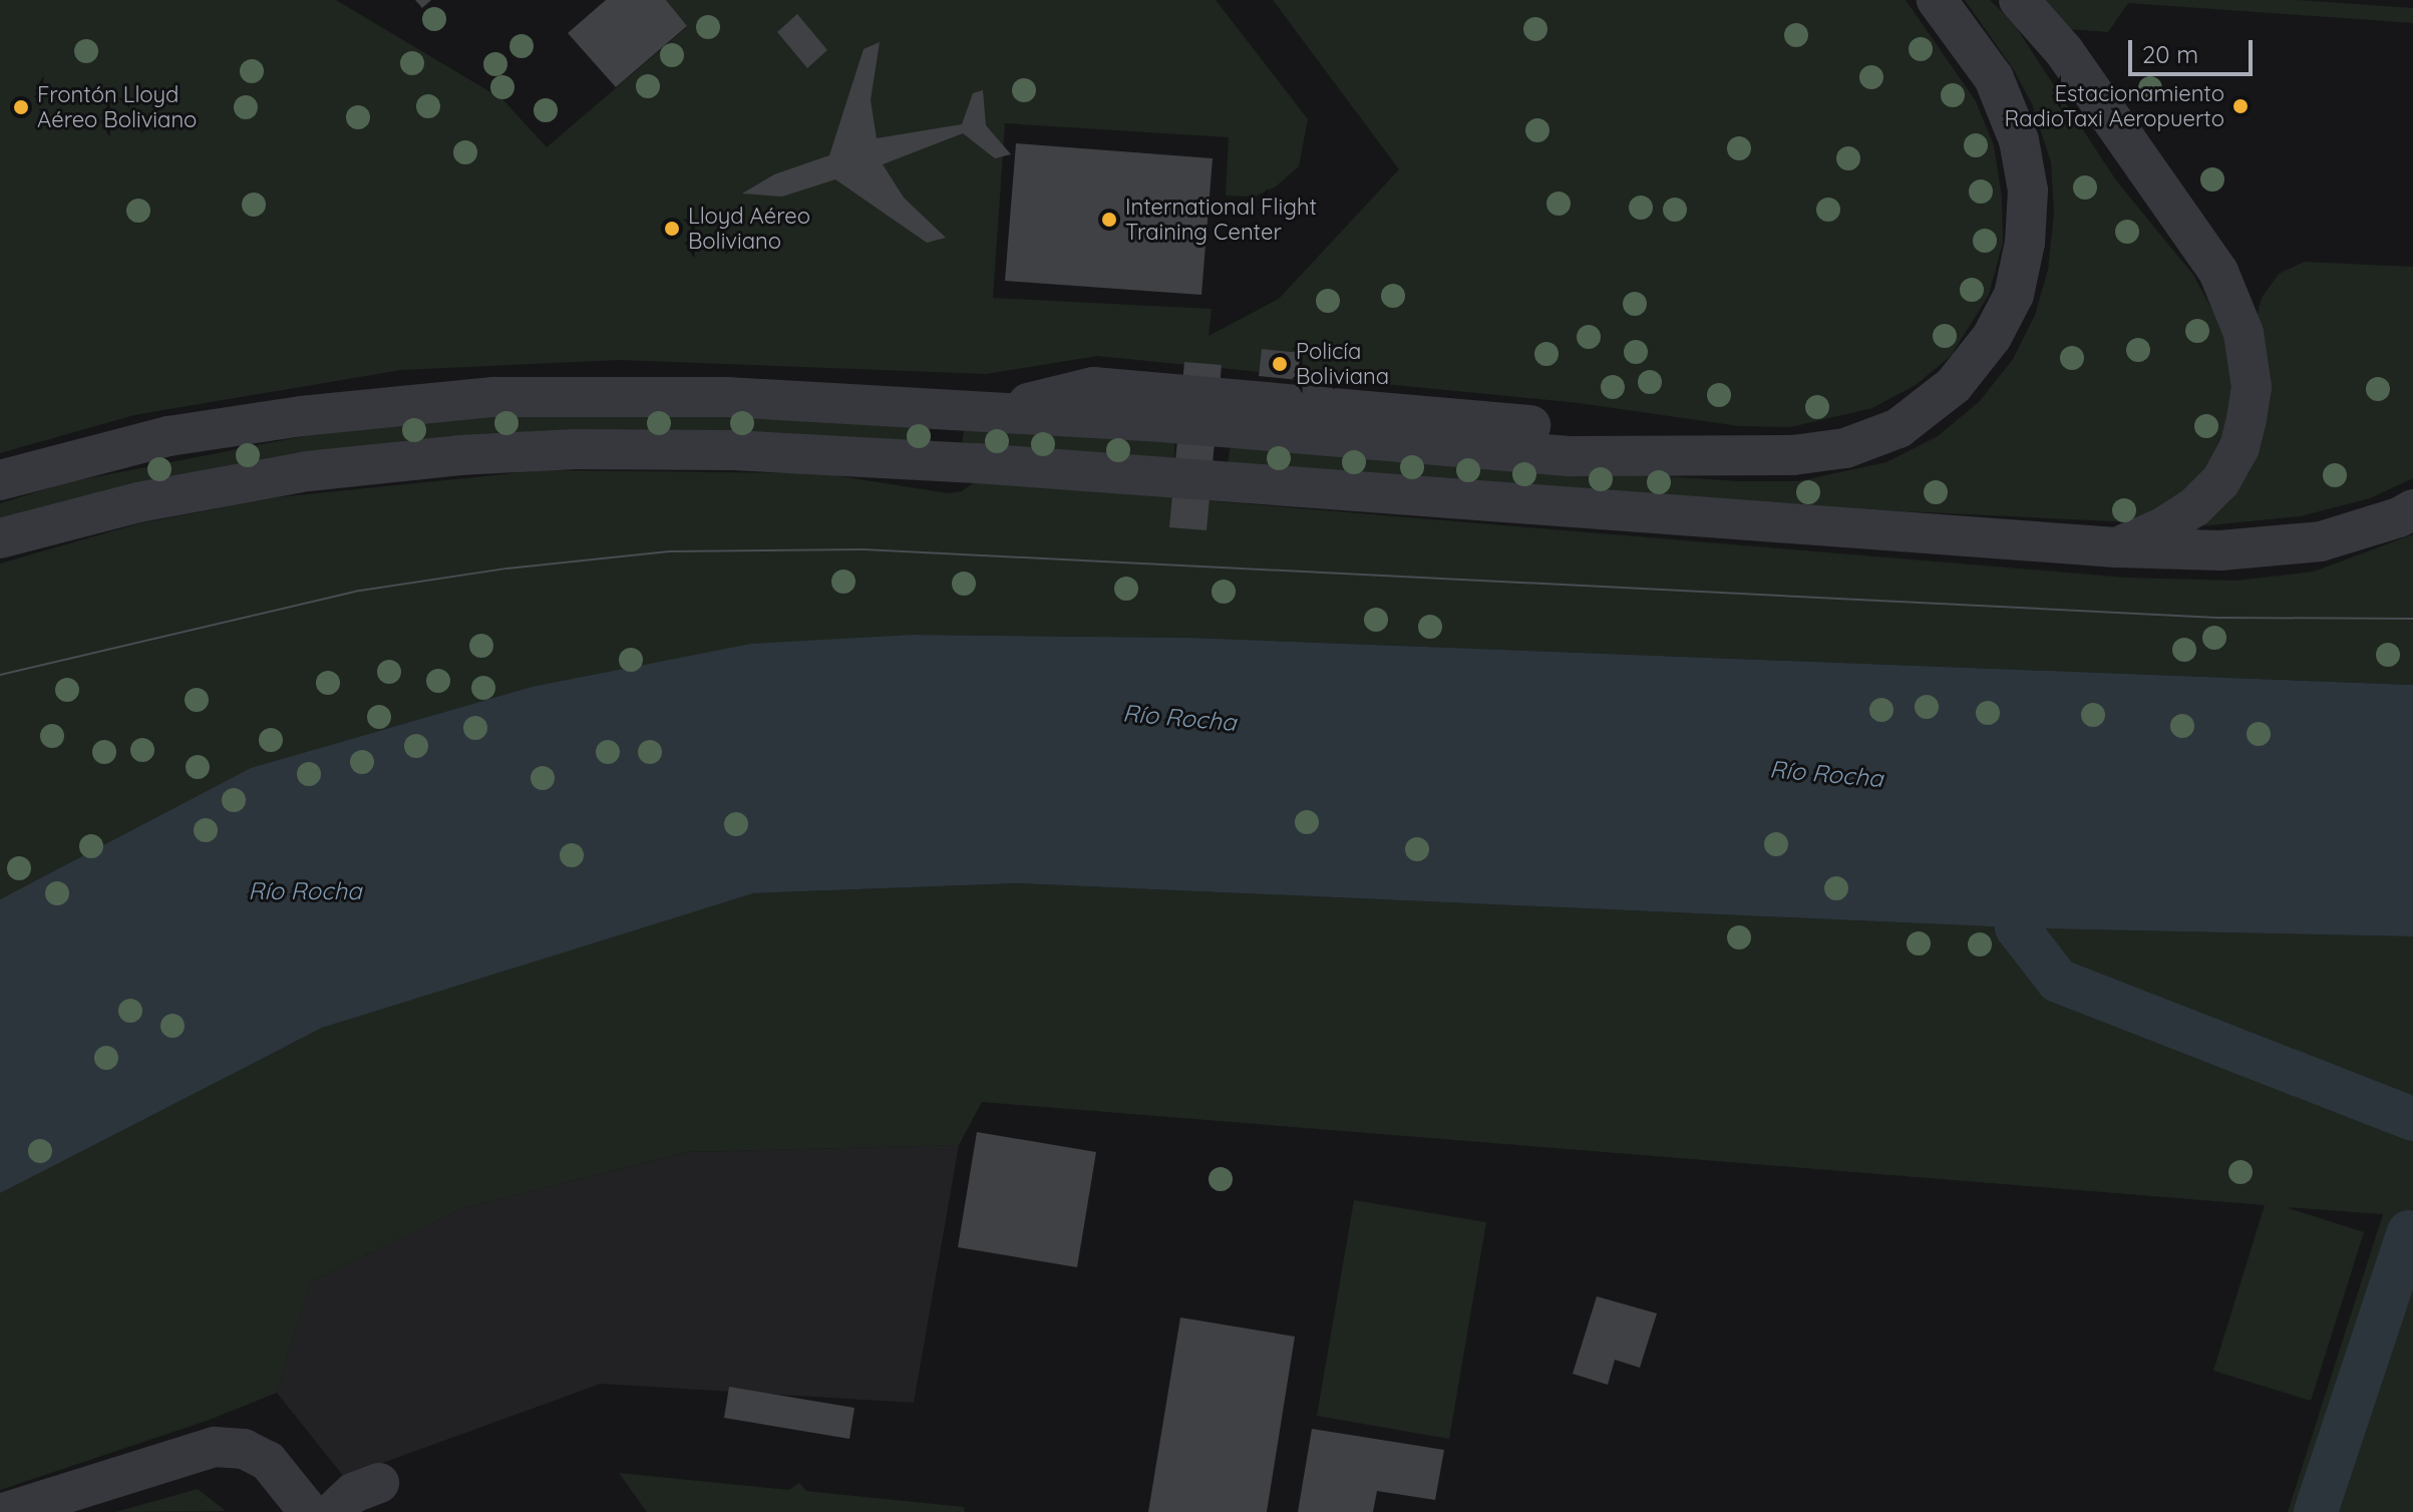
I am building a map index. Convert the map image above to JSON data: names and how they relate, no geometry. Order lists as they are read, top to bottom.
{
  "water": ["Río Rocha"],
  "places": [
    "Estacionamiento RadioTaxi Aeropuerto",
    "Frontón Lloyd Aéreo Boliviano",
    "International Flight Training Center",
    "Lloyd Aéreo Boliviano",
    "Policía Boliviana"
  ],
  "scale_bar": "20 m"
}
